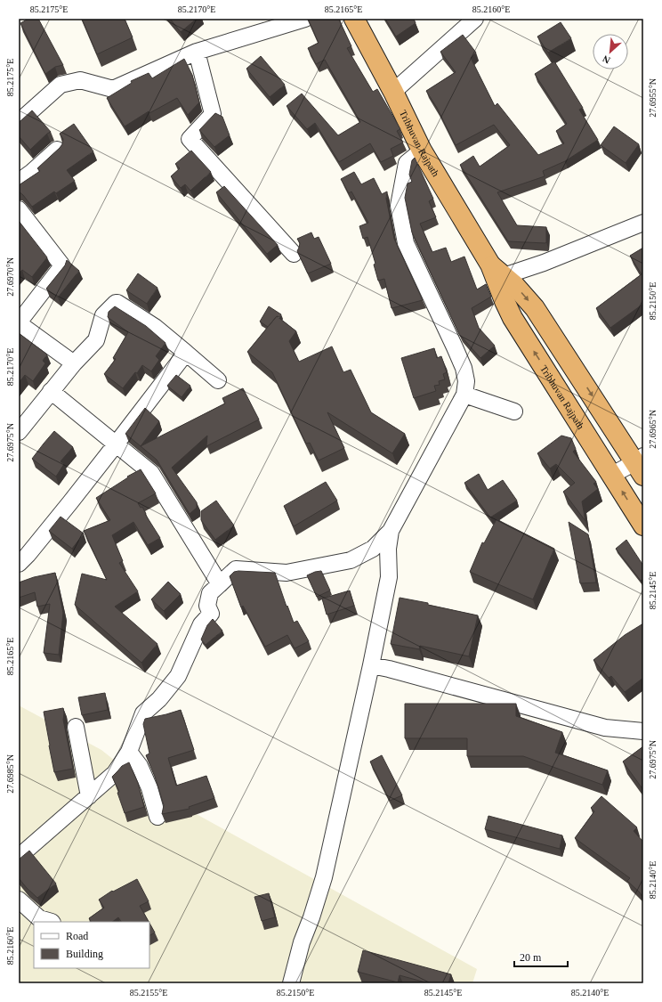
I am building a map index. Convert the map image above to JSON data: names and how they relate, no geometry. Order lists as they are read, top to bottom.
{
  "streets": {
    "highway": ["Tribhuvan Rajpath"]
  },
  "legend": ["Road", "Building"],
  "scale_bar": "20 m",
  "north": "bottom left",
  "coordinates": [
    "85.2175°E",
    "85.2170°E",
    "85.2165°E",
    "85.2160°E",
    "27.6955°N",
    "27.6970°N",
    "85.2150°E",
    "27.6965°N",
    "27.6975°N",
    "85.2145°E",
    "27.6985°N",
    "85.2140°E",
    "85.2155°E"
  ]
}
